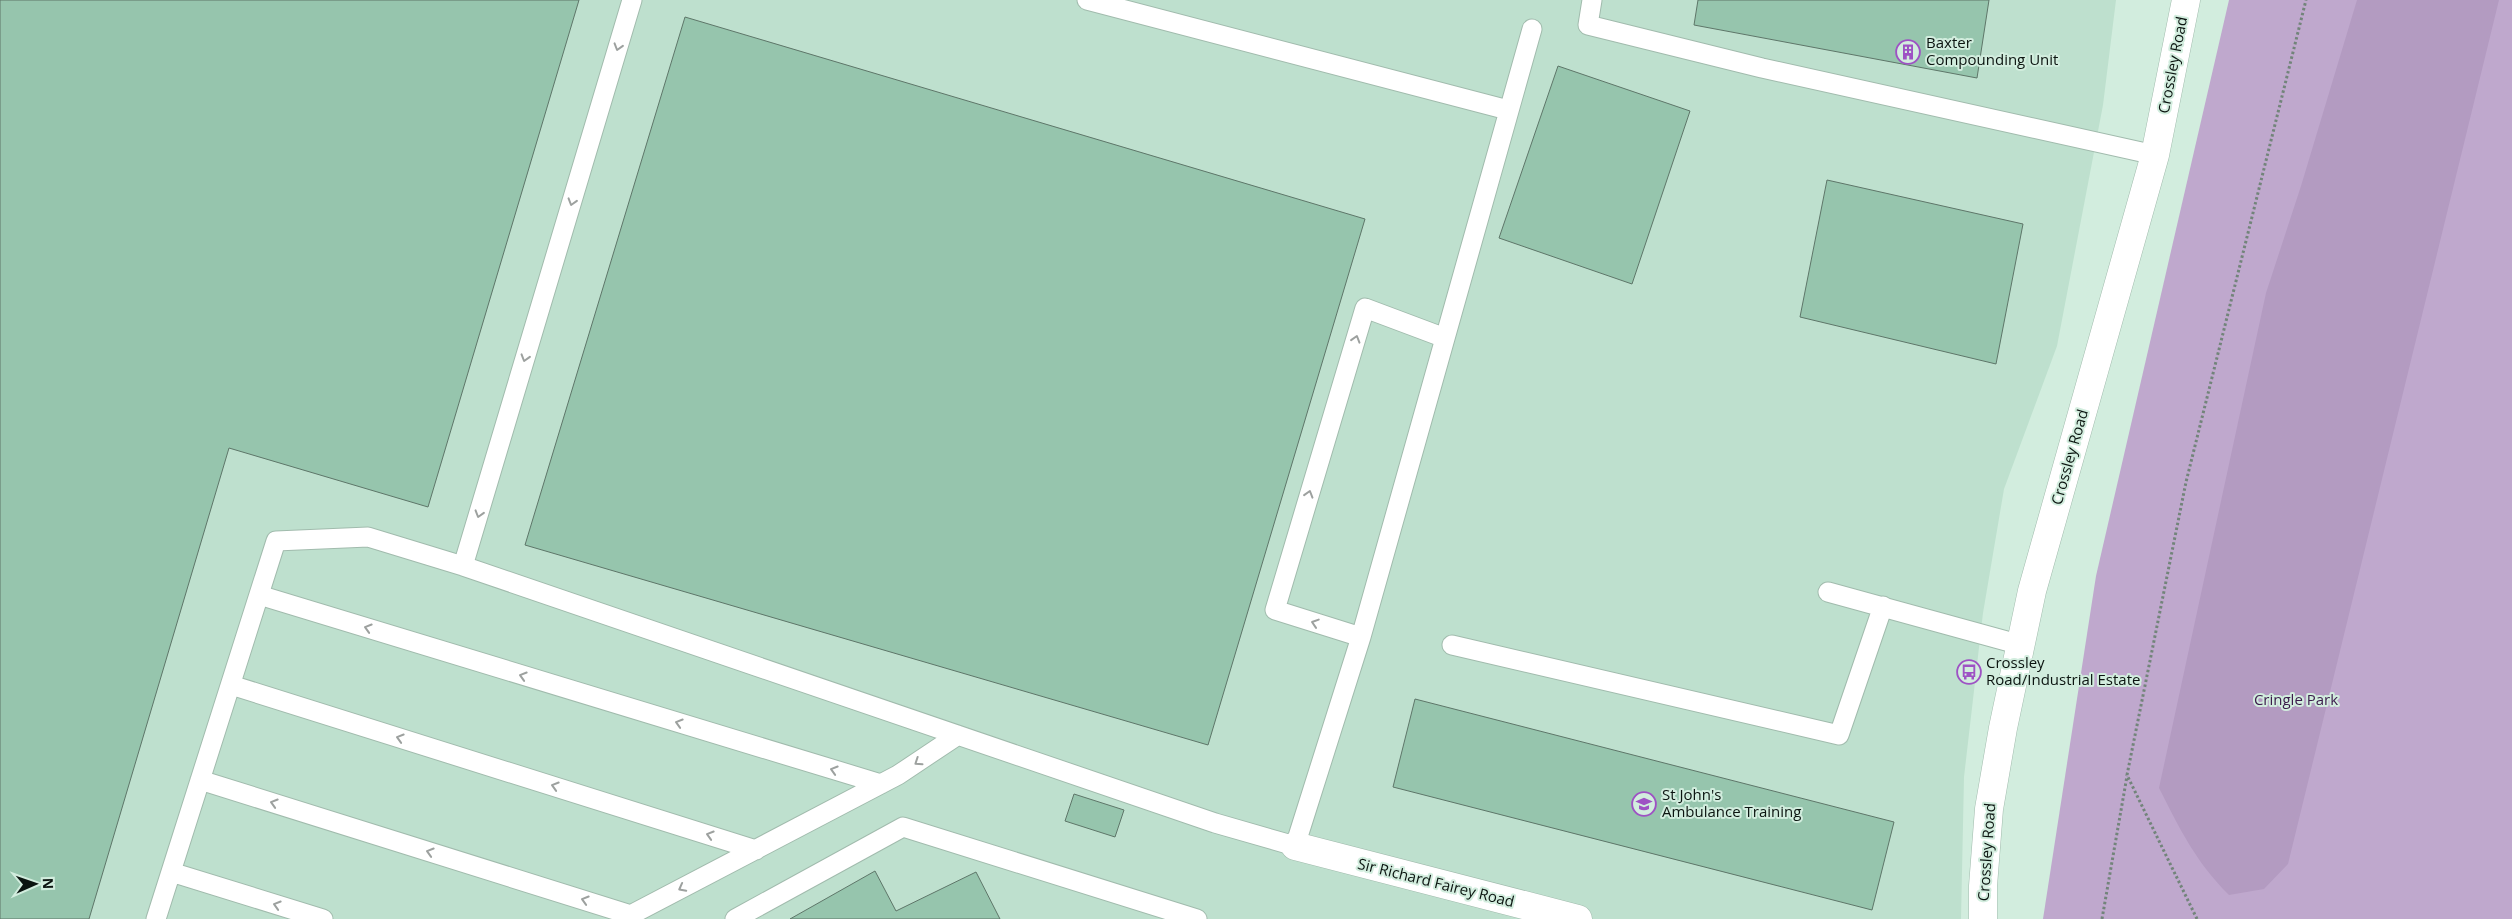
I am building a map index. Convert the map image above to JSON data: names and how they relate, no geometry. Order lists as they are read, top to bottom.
{
  "streets": {
    "street": ["Crossley Road", "Sir Richard Fairey Road"]
  },
  "parks": ["Cringle Park"],
  "places": {
    "building": ["Baxter Compounding Unit"],
    "bus stop": ["Crossley Road/Industrial Estate"],
    "school or university": ["St John's Ambulance Training"]
  },
  "north": "right"
}
